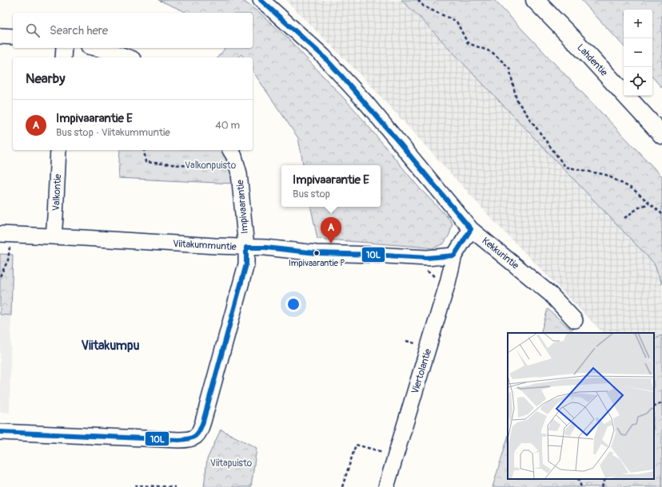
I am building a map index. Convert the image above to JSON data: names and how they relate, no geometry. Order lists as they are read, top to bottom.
{
  "streets": {
    "highway": ["Lahdentie"],
    "street": [
      "Valkontie",
      "Impivaarantie",
      "Viitakummuntie",
      "Kekkurintie",
      "Viertolantie"
    ]
  },
  "crossings": [
    ["Valkontie", "Viitakummuntie"],
    ["Impivaarantie", "Viitakummuntie"],
    ["Viitakummuntie", "Viertolantie"]
  ],
  "districts": ["Viitakumpu"],
  "parks": ["Valkonpuisto", "Viitapuisto"],
  "places": ["Impivaarantie P"],
  "lines": ["transit line 10L"],
  "page": {
    "map_buttons": ["+", "−"],
    "search": "Search here",
    "heading": "Nearby",
    "list": [
      {
        "mark": "A",
        "name": "Impivaarantie E",
        "note": "Bus stop · Viitakummuntie",
        "value": "40 m"
      }
    ],
    "popup": ["Impivaarantie E", "Bus stop"],
    "pins": "A"
  }
}
